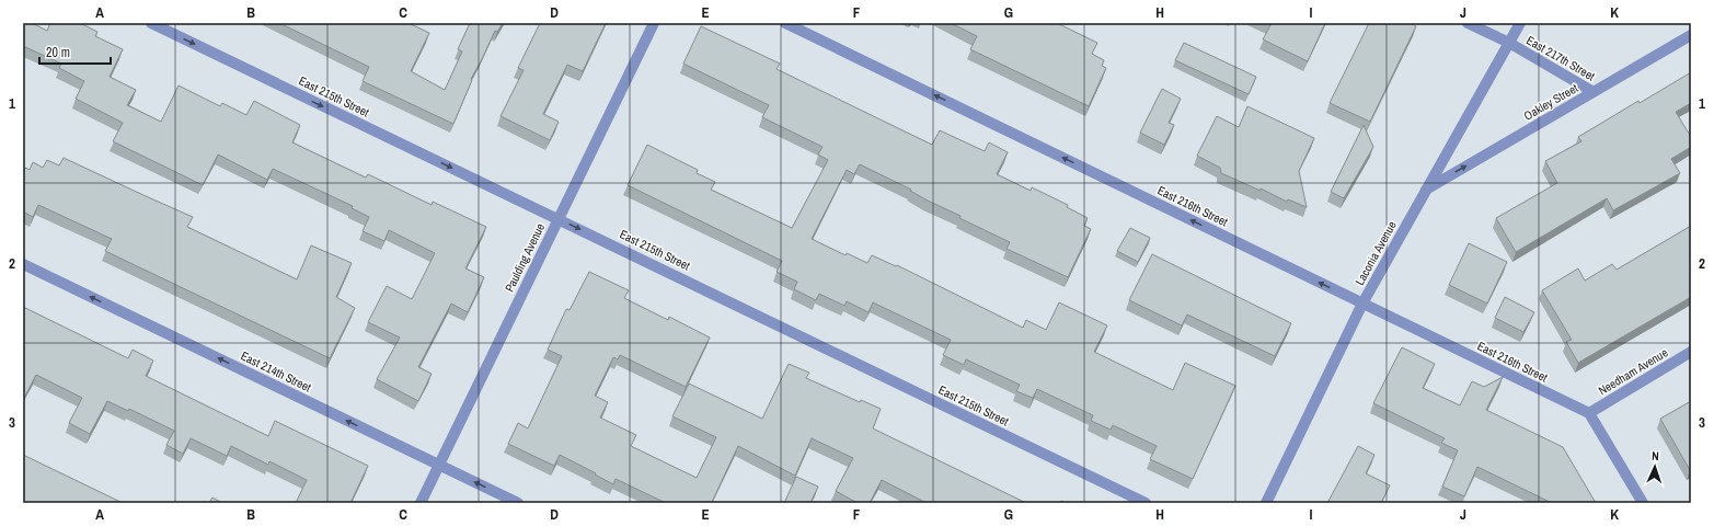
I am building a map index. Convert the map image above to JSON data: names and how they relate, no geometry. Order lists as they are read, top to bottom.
{
  "streets": {
    "street": [
      "East 217th Street",
      "East 215th Street",
      "Oakley Street",
      "East 216th Street",
      "Laconia Avenue",
      "Paulding Avenue",
      "East 214th Street",
      "Needham Avenue"
    ]
  },
  "crossings": [
    ["East 217th Street", "Oakley Street"],
    ["East 217th Street", "Laconia Avenue"],
    ["East 215th Street", "Paulding Avenue"],
    ["Oakley Street", "Laconia Avenue"],
    ["East 216th Street", "Laconia Avenue"],
    ["East 216th Street", "Needham Avenue"],
    ["Paulding Avenue", "East 214th Street"]
  ],
  "one_way": [
    "East 215th Street",
    "Oakley Street",
    "East 216th Street",
    "East 214th Street"
  ],
  "scale_bar": "20 m",
  "north": "top",
  "grid": {
    "columns": [
      "A",
      "B",
      "C",
      "D",
      "E",
      "F",
      "G",
      "H",
      "I",
      "J",
      "K"
    ],
    "rows": ["1", "2", "3"]
  }
}
